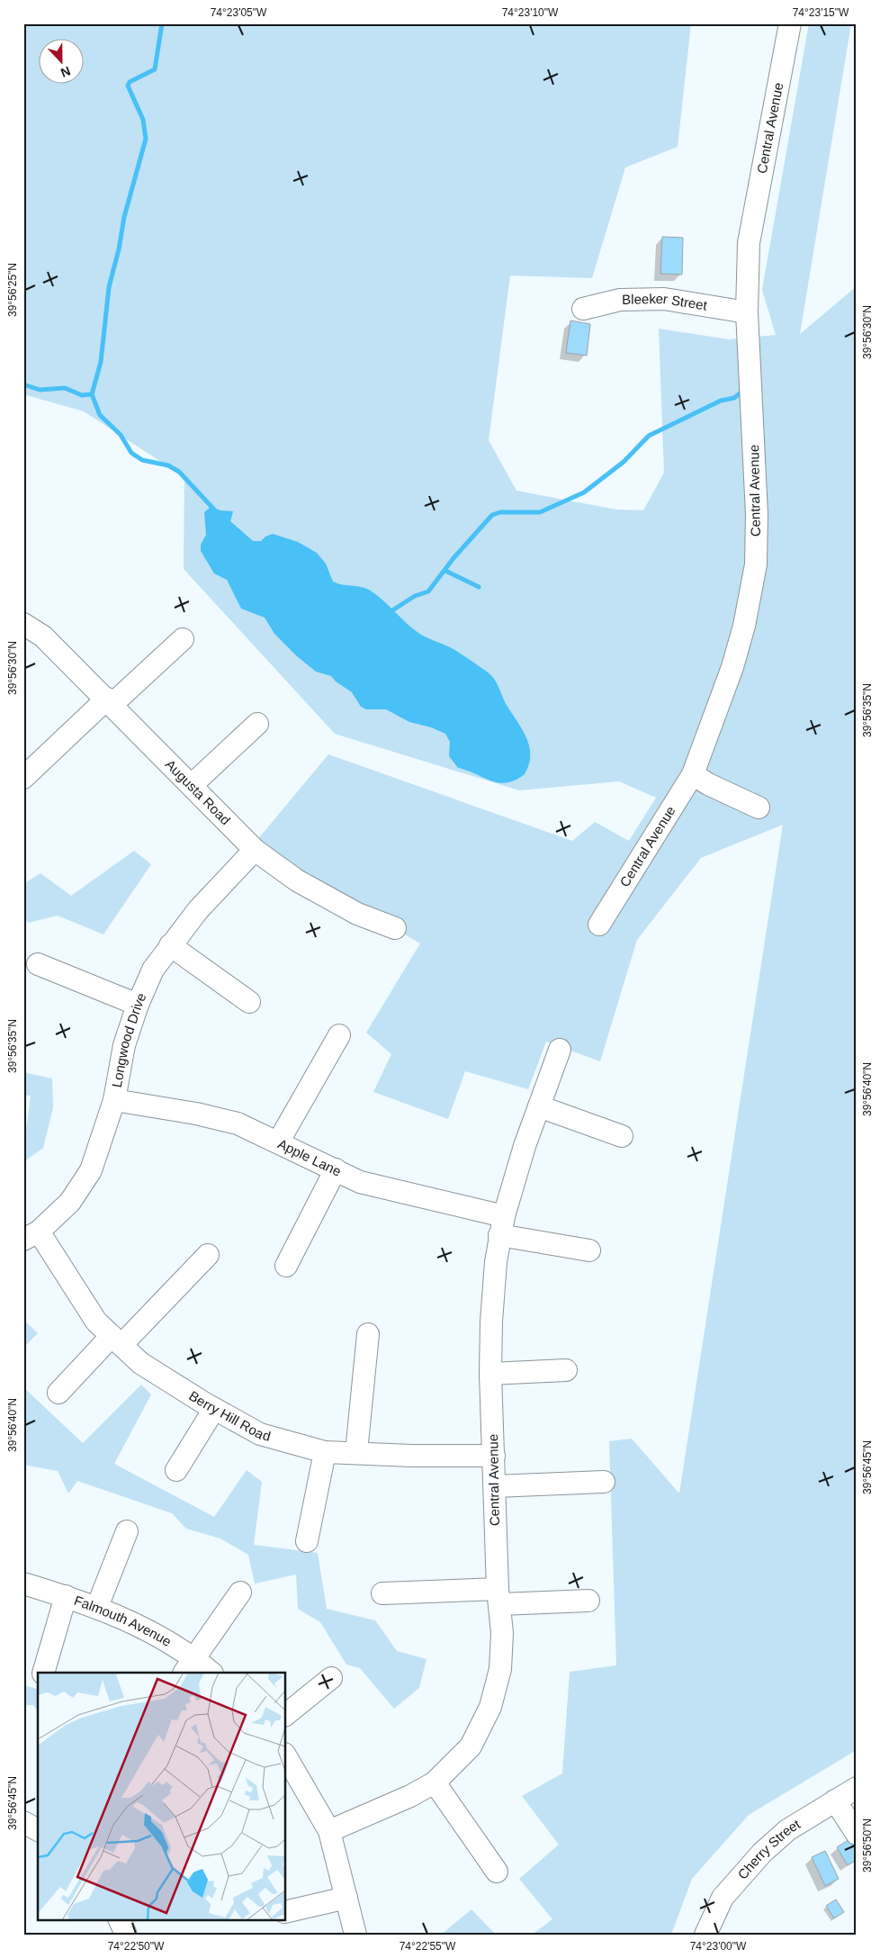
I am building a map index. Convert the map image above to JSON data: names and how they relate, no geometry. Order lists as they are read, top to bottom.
{
  "streets": {
    "street": [
      "Central Avenue",
      "Bleeker Street",
      "Augusta Road",
      "Longwood Drive",
      "Apple Lane",
      "Berry Hill Road",
      "Falmouth Avenue",
      "Cherry Street"
    ]
  },
  "crossings": [
    ["Central Avenue", "Bleeker Street"],
    ["Central Avenue", "Apple Lane"],
    ["Central Avenue", "Berry Hill Road"],
    ["Augusta Road", "Longwood Drive"],
    ["Longwood Drive", "Apple Lane"],
    ["Longwood Drive", "Berry Hill Road"]
  ],
  "north": "bottom",
  "coordinates": [
    "74°23'05\"W",
    "74°23'10\"W",
    "74°23'15\"W",
    "39°56'25\"N",
    "39°56'30\"N",
    "39°56'35\"N",
    "39°56'40\"N",
    "39°56'45\"N",
    "39°56'50\"N",
    "74°22'50\"W",
    "74°22'55\"W",
    "74°23'00\"W"
  ]
}
